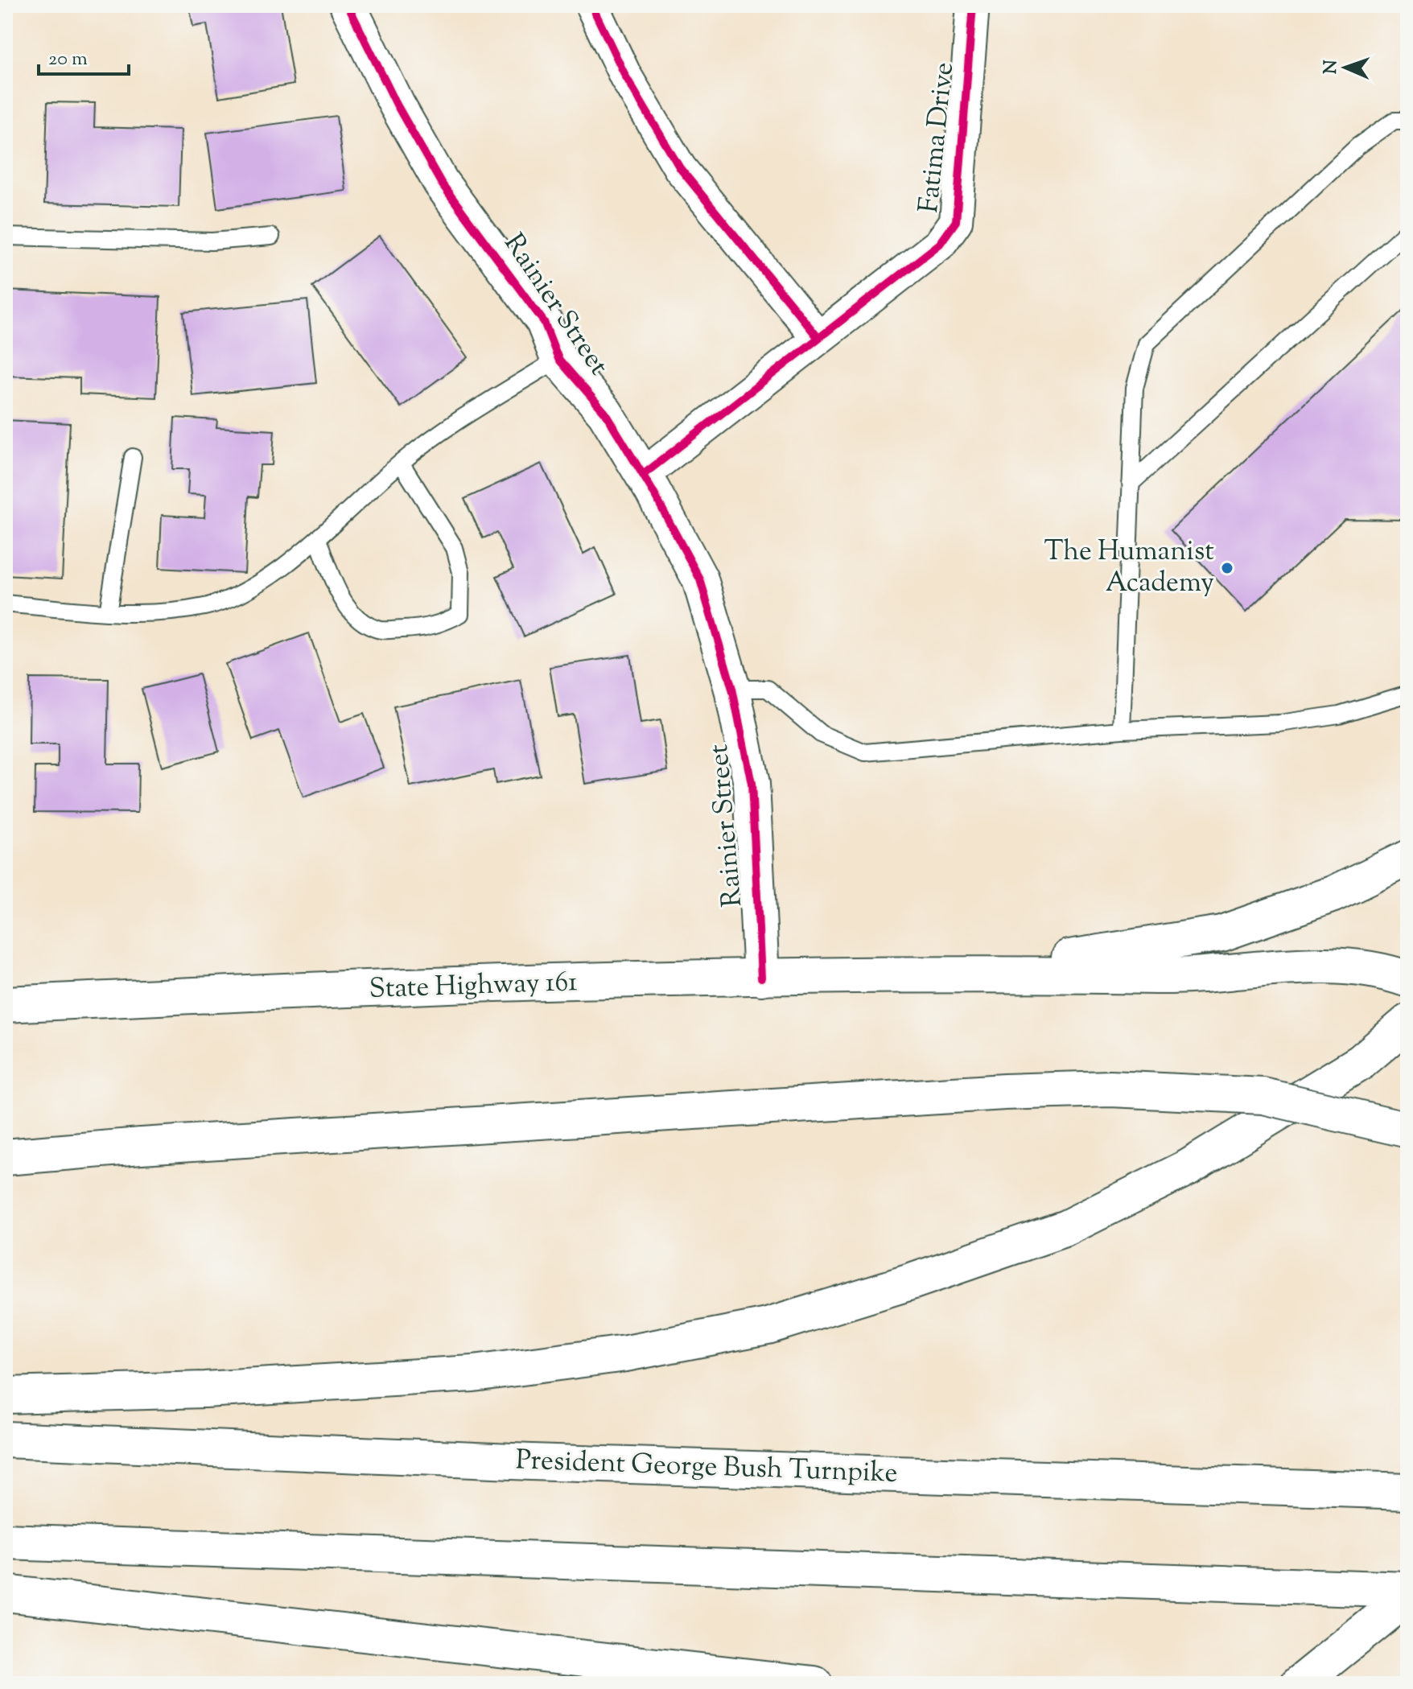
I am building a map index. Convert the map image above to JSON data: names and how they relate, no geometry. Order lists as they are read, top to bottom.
{
  "streets": {
    "main road": ["Rainier Street", "State Highway 161", "President George Bush Turnpike"],
    "street": ["Fatima Drive"]
  },
  "crossings": [
    ["Fatima Drive", "Rainier Street"],
    ["Rainier Street", "State Highway 161"]
  ],
  "places": ["The Humanist Academy"],
  "scale_bar": "20 m",
  "north": "left"
}
